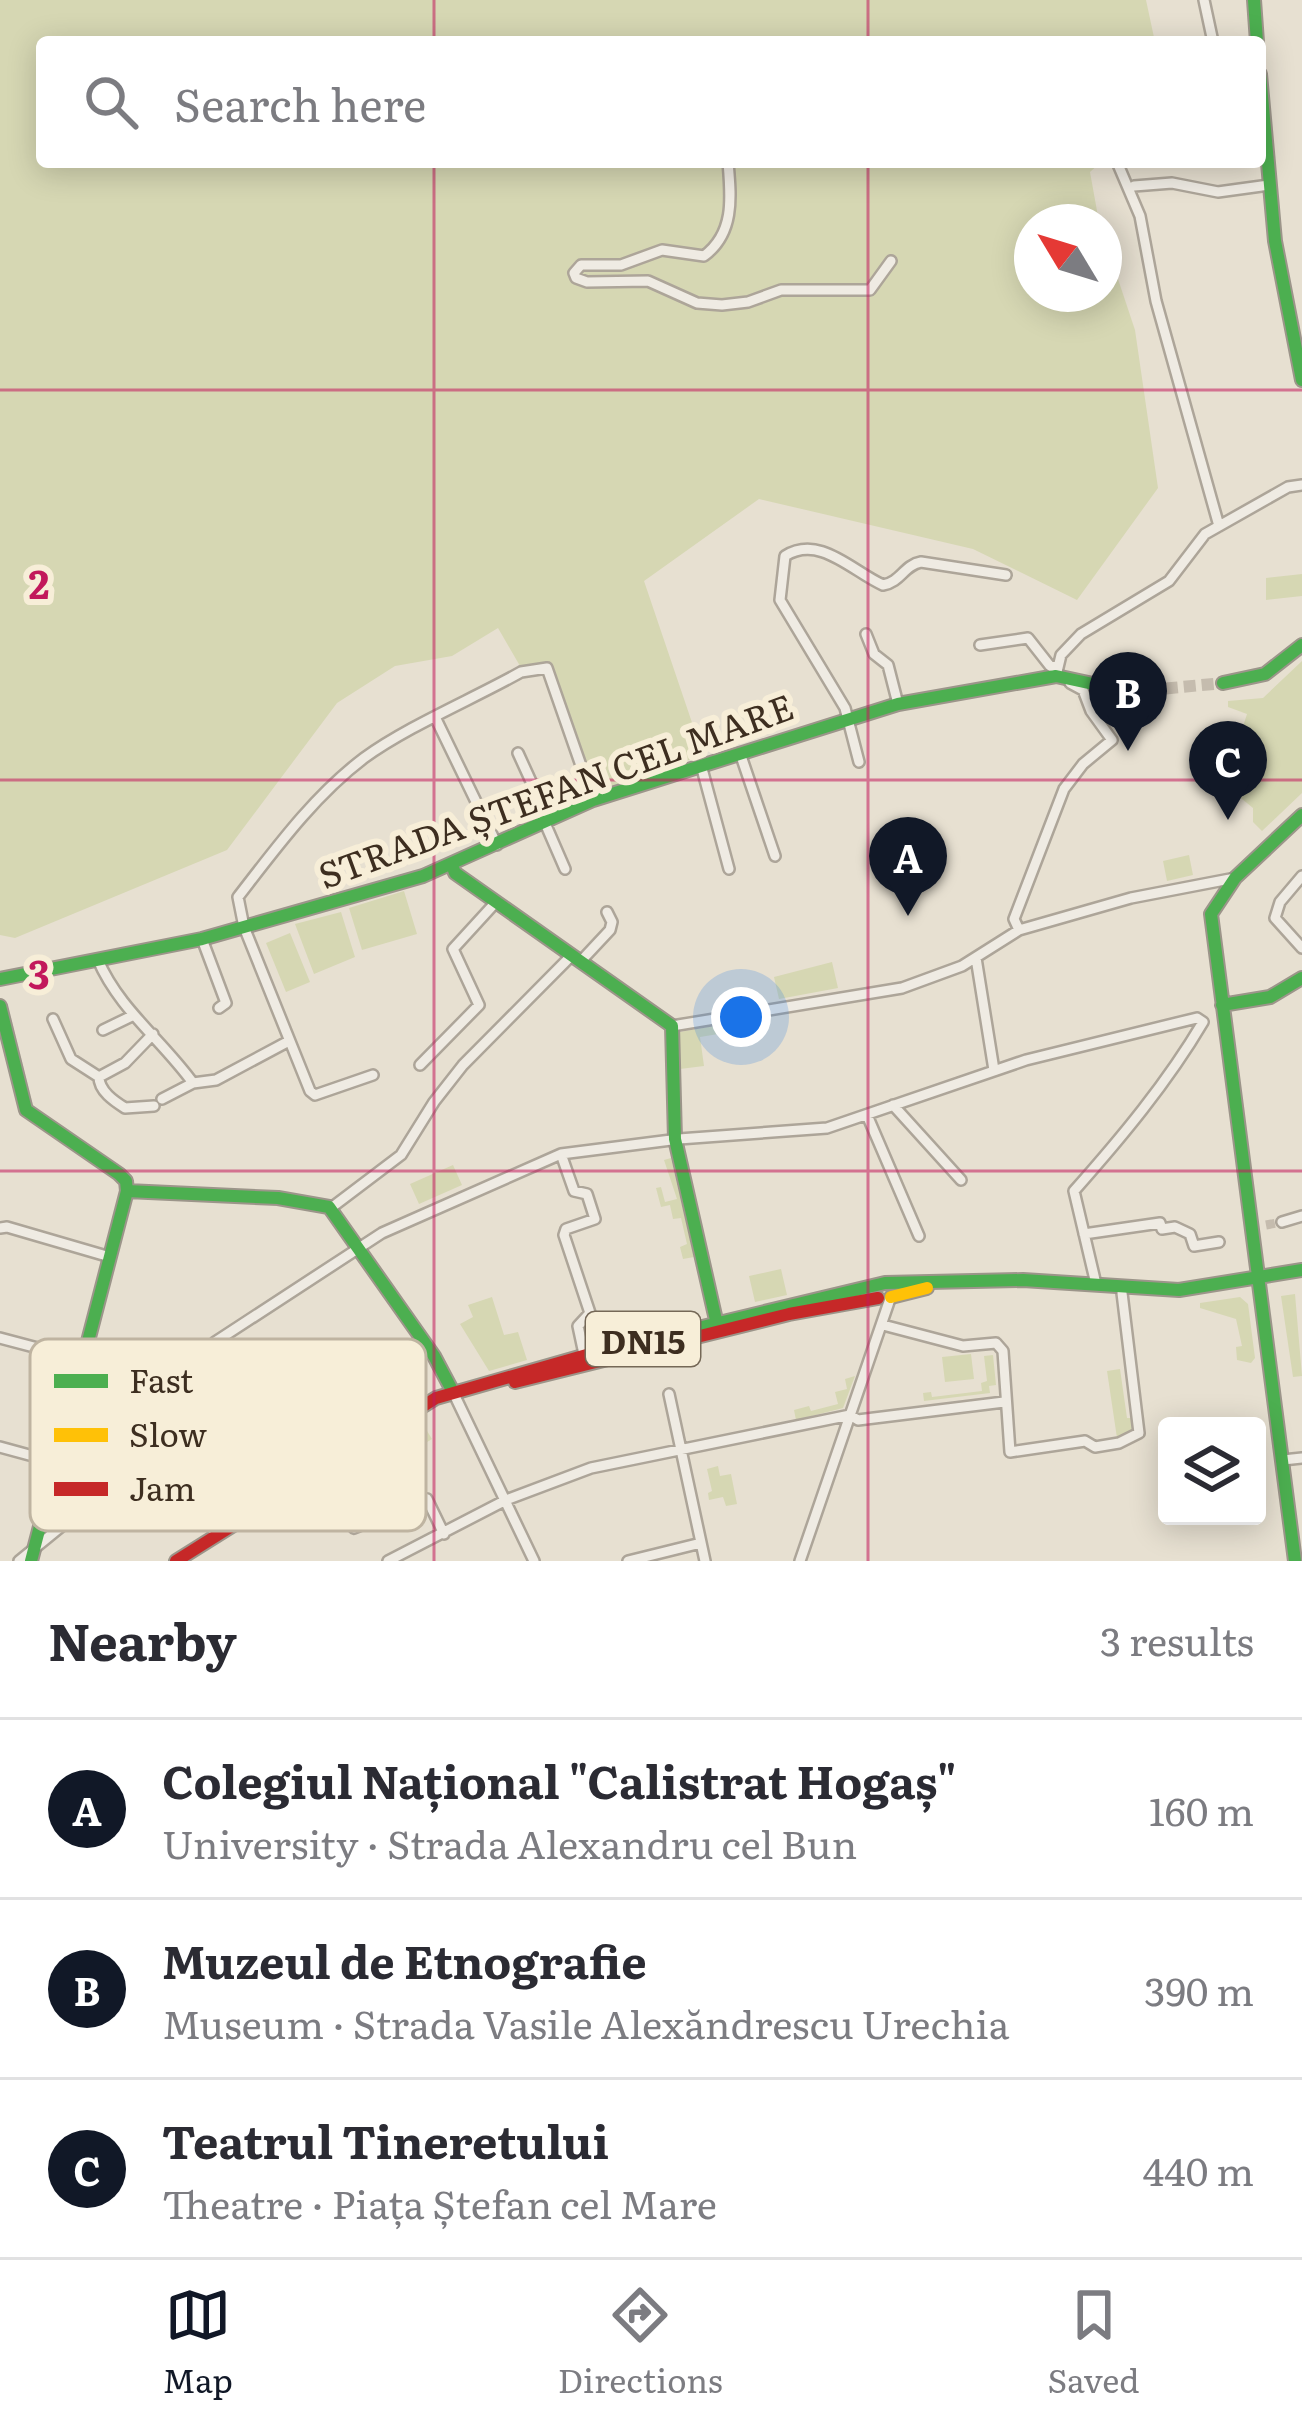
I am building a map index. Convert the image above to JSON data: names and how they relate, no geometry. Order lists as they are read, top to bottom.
{
  "streets": {
    "main road": ["STRADA ȘTEFAN CEL MARE", "DN15"]
  },
  "legend": ["Fast", "Slow", "Jam"],
  "north": "top left",
  "page": {
    "search": "Search here",
    "pins": ["B", "C", "A"],
    "heading": ["Nearby", "3 results"],
    "list": [
      {
        "mark": "A",
        "name": "Colegiul Național \"Calistrat Hogaș\"",
        "note": "University · Strada Alexandru cel Bun",
        "value": "160 m"
      },
      {
        "mark": "B",
        "name": "Muzeul de Etnografie",
        "note": "Museum · Strada Vasile Alexăndrescu Urechia",
        "value": "390 m"
      },
      {
        "mark": "C",
        "name": "Teatrul Tineretului",
        "note": "Theatre · Piața Ștefan cel Mare",
        "value": "440 m"
      }
    ],
    "nav": ["Map", "Directions", "Saved"]
  },
  "grid": {
    "rows": ["2", "3"]
  }
}
